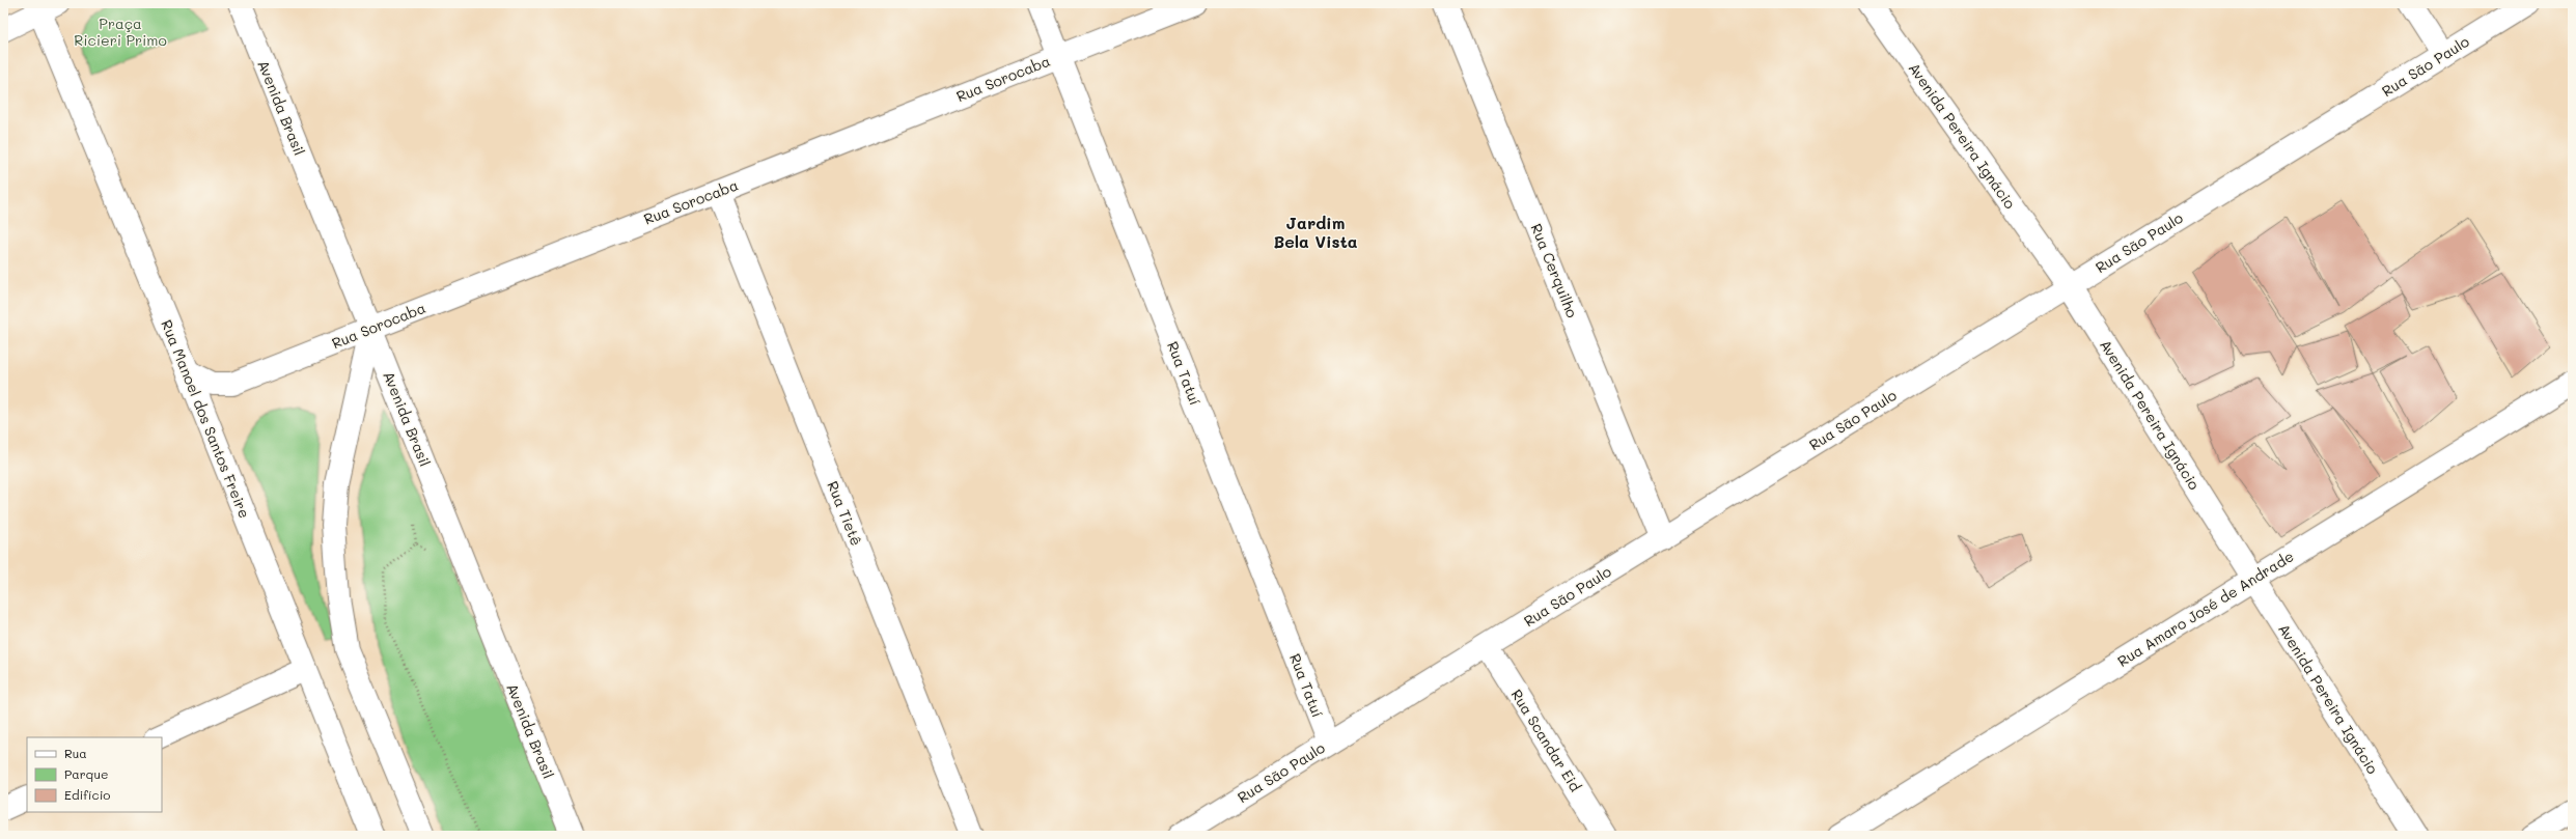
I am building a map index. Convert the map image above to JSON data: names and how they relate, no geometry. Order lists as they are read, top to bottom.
{
  "streets": {
    "street": [
      "Rua São Paulo",
      "Rua Sorocaba",
      "Avenida Brasil",
      "Avenida Pereira Ignácio",
      "Rua Cerquilho",
      "Rua Tatuí",
      "Rua Manoel dos Santos Freire",
      "Rua Tietê",
      "Rua Amaro José de Andrade",
      "Rua Scandar Eid"
    ]
  },
  "crossings": [
    ["Rua São Paulo", "Avenida Pereira Ignácio"],
    ["Rua São Paulo", "Rua Cerquilho"],
    ["Rua São Paulo", "Rua Tatuí"],
    ["Rua São Paulo", "Rua Scandar Eid"],
    ["Rua Sorocaba", "Avenida Brasil"],
    ["Rua Sorocaba", "Rua Tatuí"],
    ["Rua Sorocaba", "Rua Manoel dos Santos Freire"],
    ["Rua Sorocaba", "Rua Tietê"],
    ["Avenida Pereira Ignácio", "Rua Amaro José de Andrade"]
  ],
  "districts": ["Jardim Bela Vista"],
  "parks": ["Praça Ricieri Primo"],
  "legend": ["Rua", "Parque", "Edifício"]
}
